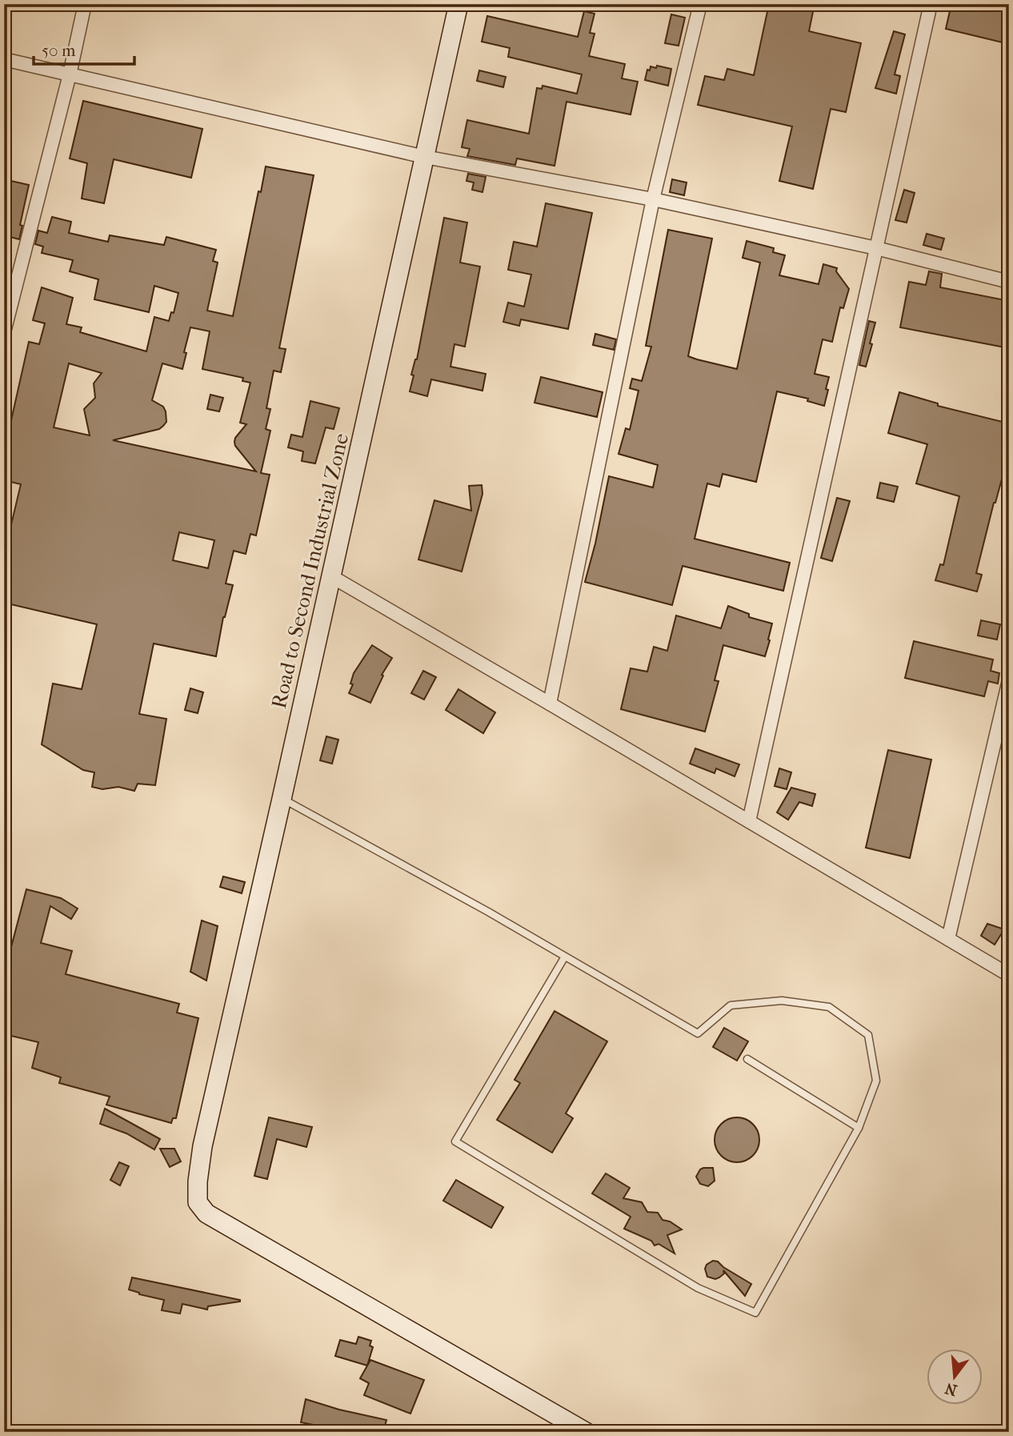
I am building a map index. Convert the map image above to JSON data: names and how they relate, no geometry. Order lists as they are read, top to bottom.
{
  "streets": {
    "street": ["Road to Second Industrial Zone"]
  },
  "scale_bar": "50 m",
  "north": "bottom"
}
